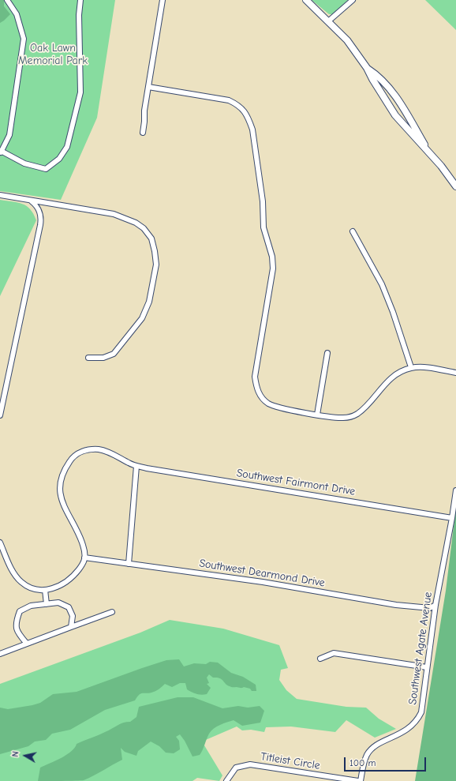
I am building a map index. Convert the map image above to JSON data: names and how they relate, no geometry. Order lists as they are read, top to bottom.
{
  "streets": {
    "street": [
      "Southwest Fairmont Drive",
      "Southwest Dearmond Drive",
      "Southwest Agate Avenue",
      "Titleist Circle"
    ]
  },
  "crossings": [
    ["Southwest Fairmont Drive", "Southwest Dearmond Drive"],
    ["Southwest Fairmont Drive", "Southwest Agate Avenue"],
    ["Southwest Dearmond Drive", "Southwest Agate Avenue"]
  ],
  "parks": ["Oak Lawn Memorial Park"],
  "scale_bar": "100 m",
  "north": "left"
}
